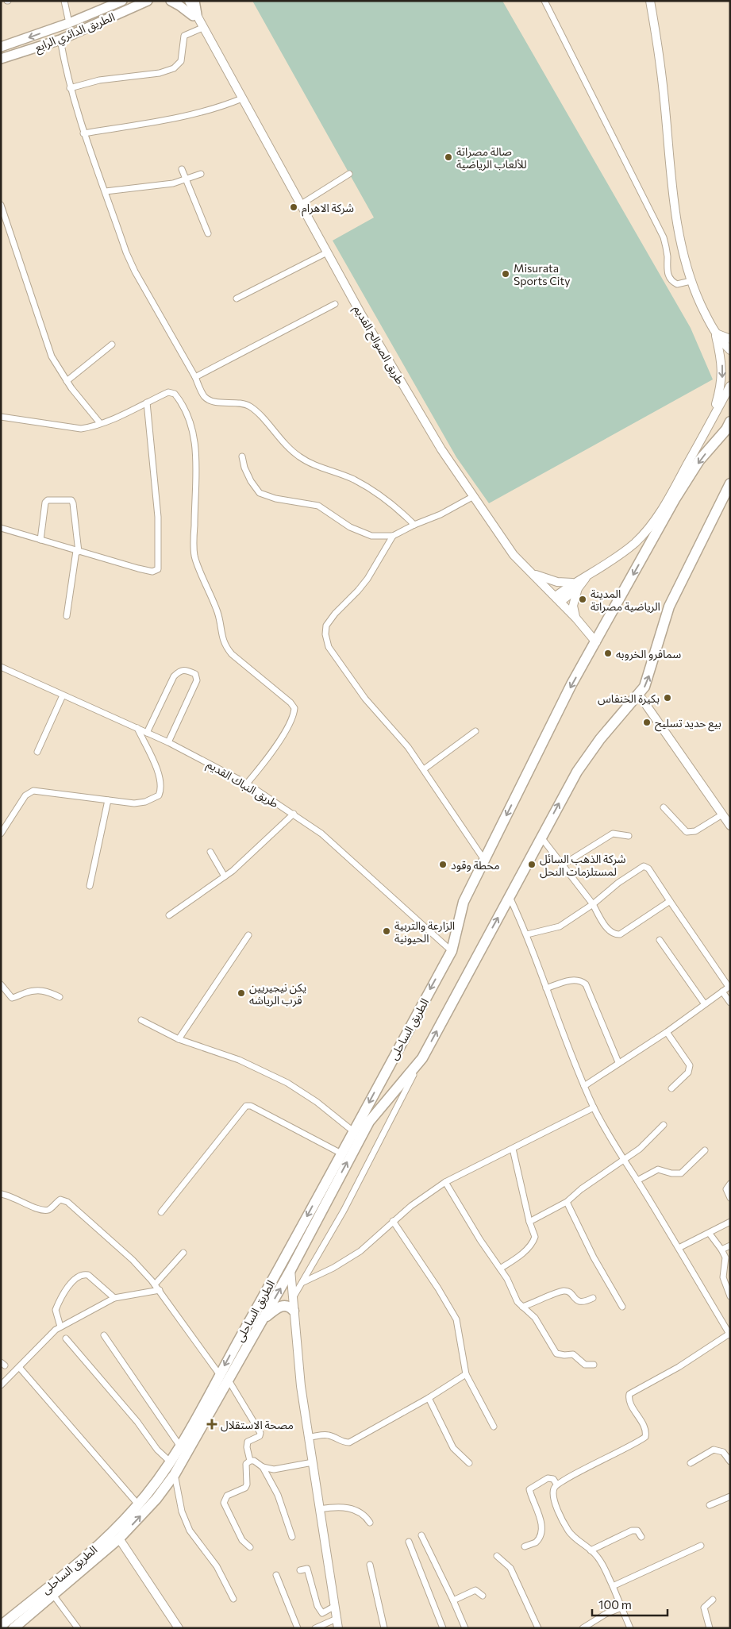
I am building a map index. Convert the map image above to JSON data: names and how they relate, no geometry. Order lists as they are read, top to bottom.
{
  "streets": {
    "highway": ["الطريق الساحلى"],
    "main road": ["الطريق الدائري الرابع"],
    "street": ["طريق الصوالح القديم", "طريق النباك القديم"]
  },
  "crossings": [
    ["طريق الصوالح القديم", "الطريق الساحلى"],
    ["طريق النباك القديم", "الطريق الساحلى"]
  ],
  "places": {
    "other": [
      "صالة مصراتة للألعاب الرياضية",
      "شركة الاهرام",
      "Misurata Sports City",
      "المدينة الرياضية مصراتة",
      "سمافرو الخروبه",
      "بكيرة الخنفاس",
      "بيع حديد تسليح",
      "محطة وقود",
      "شركة الذهب السائل لمستلزمات النحل",
      "الزارعة والتربية الحيونية",
      "يكن نيجيريين قرب الرياشه"
    ],
    "health": ["مصحة الاستقلال"]
  },
  "scale_bar": "100 m"
}
